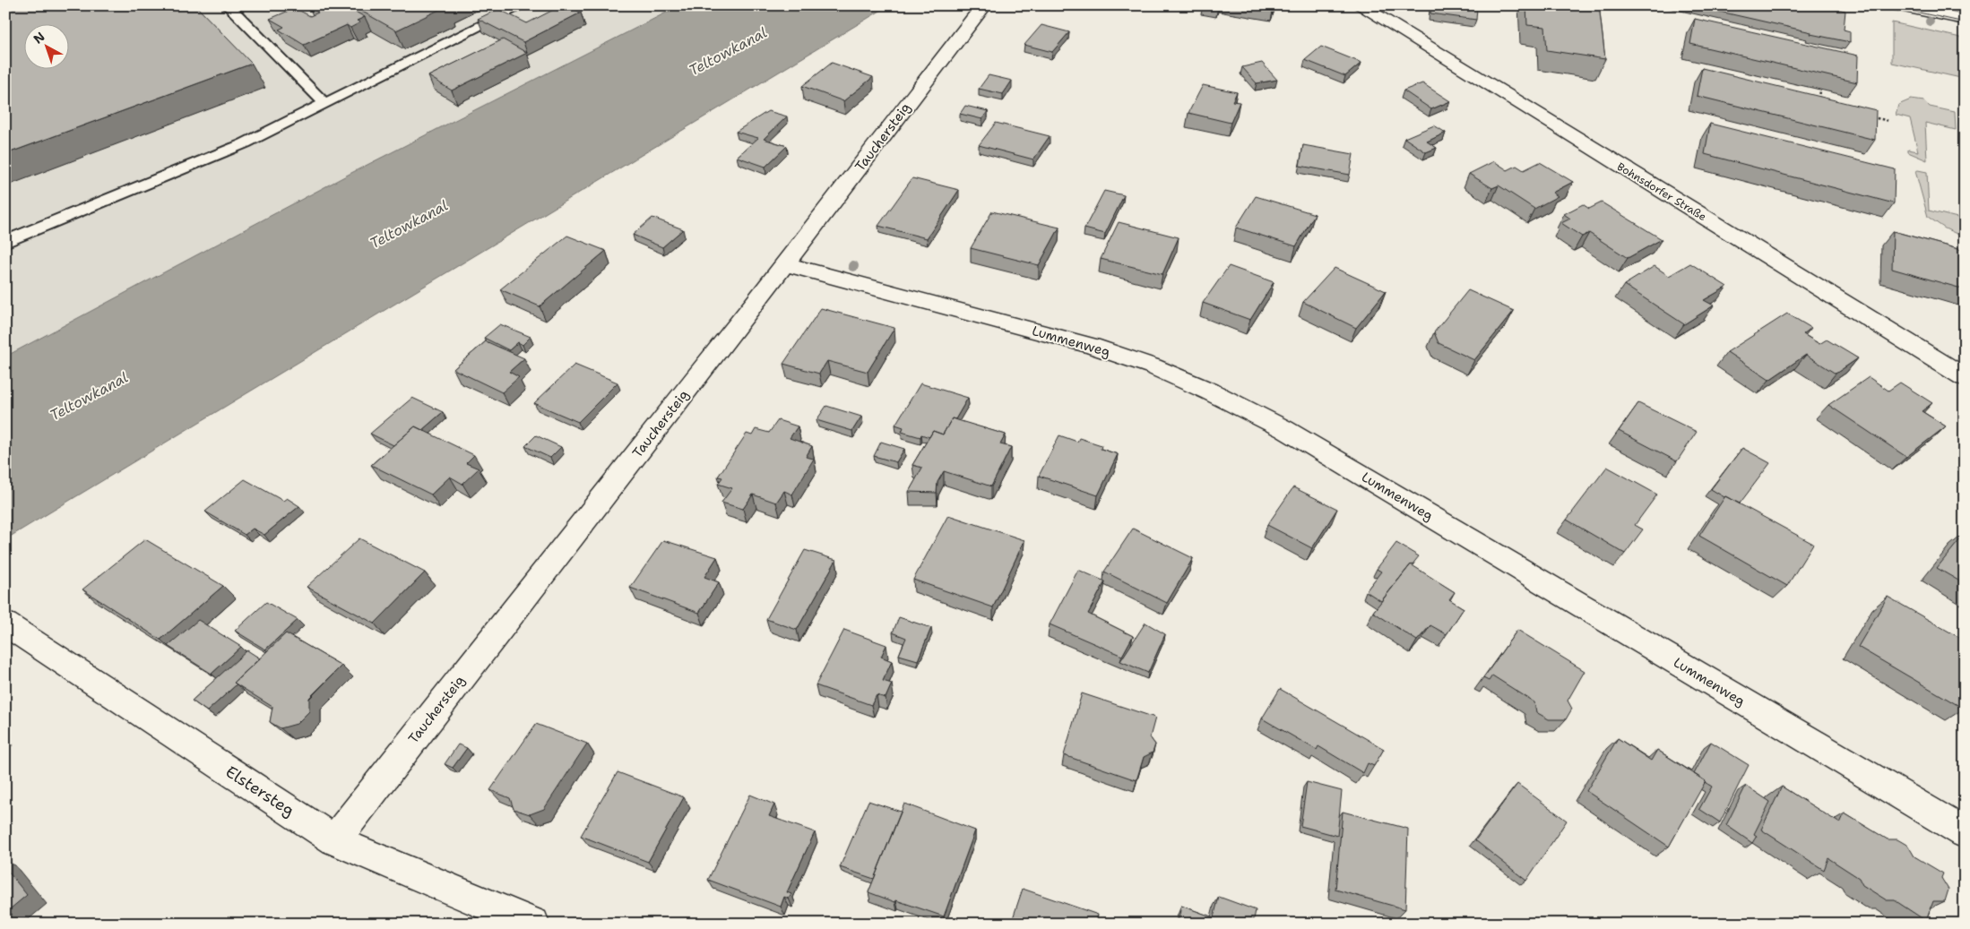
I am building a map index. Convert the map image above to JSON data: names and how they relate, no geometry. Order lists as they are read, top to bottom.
{
  "streets": {
    "street": [
      "Tauchersteig",
      "Bohnsdorfer Straße",
      "Lummenweg",
      "Elstersteg"
    ]
  },
  "crossings": [
    ["Tauchersteig", "Lummenweg"],
    ["Tauchersteig", "Elstersteg"]
  ],
  "water": ["Teltowkanal"],
  "north": "top left"
}
